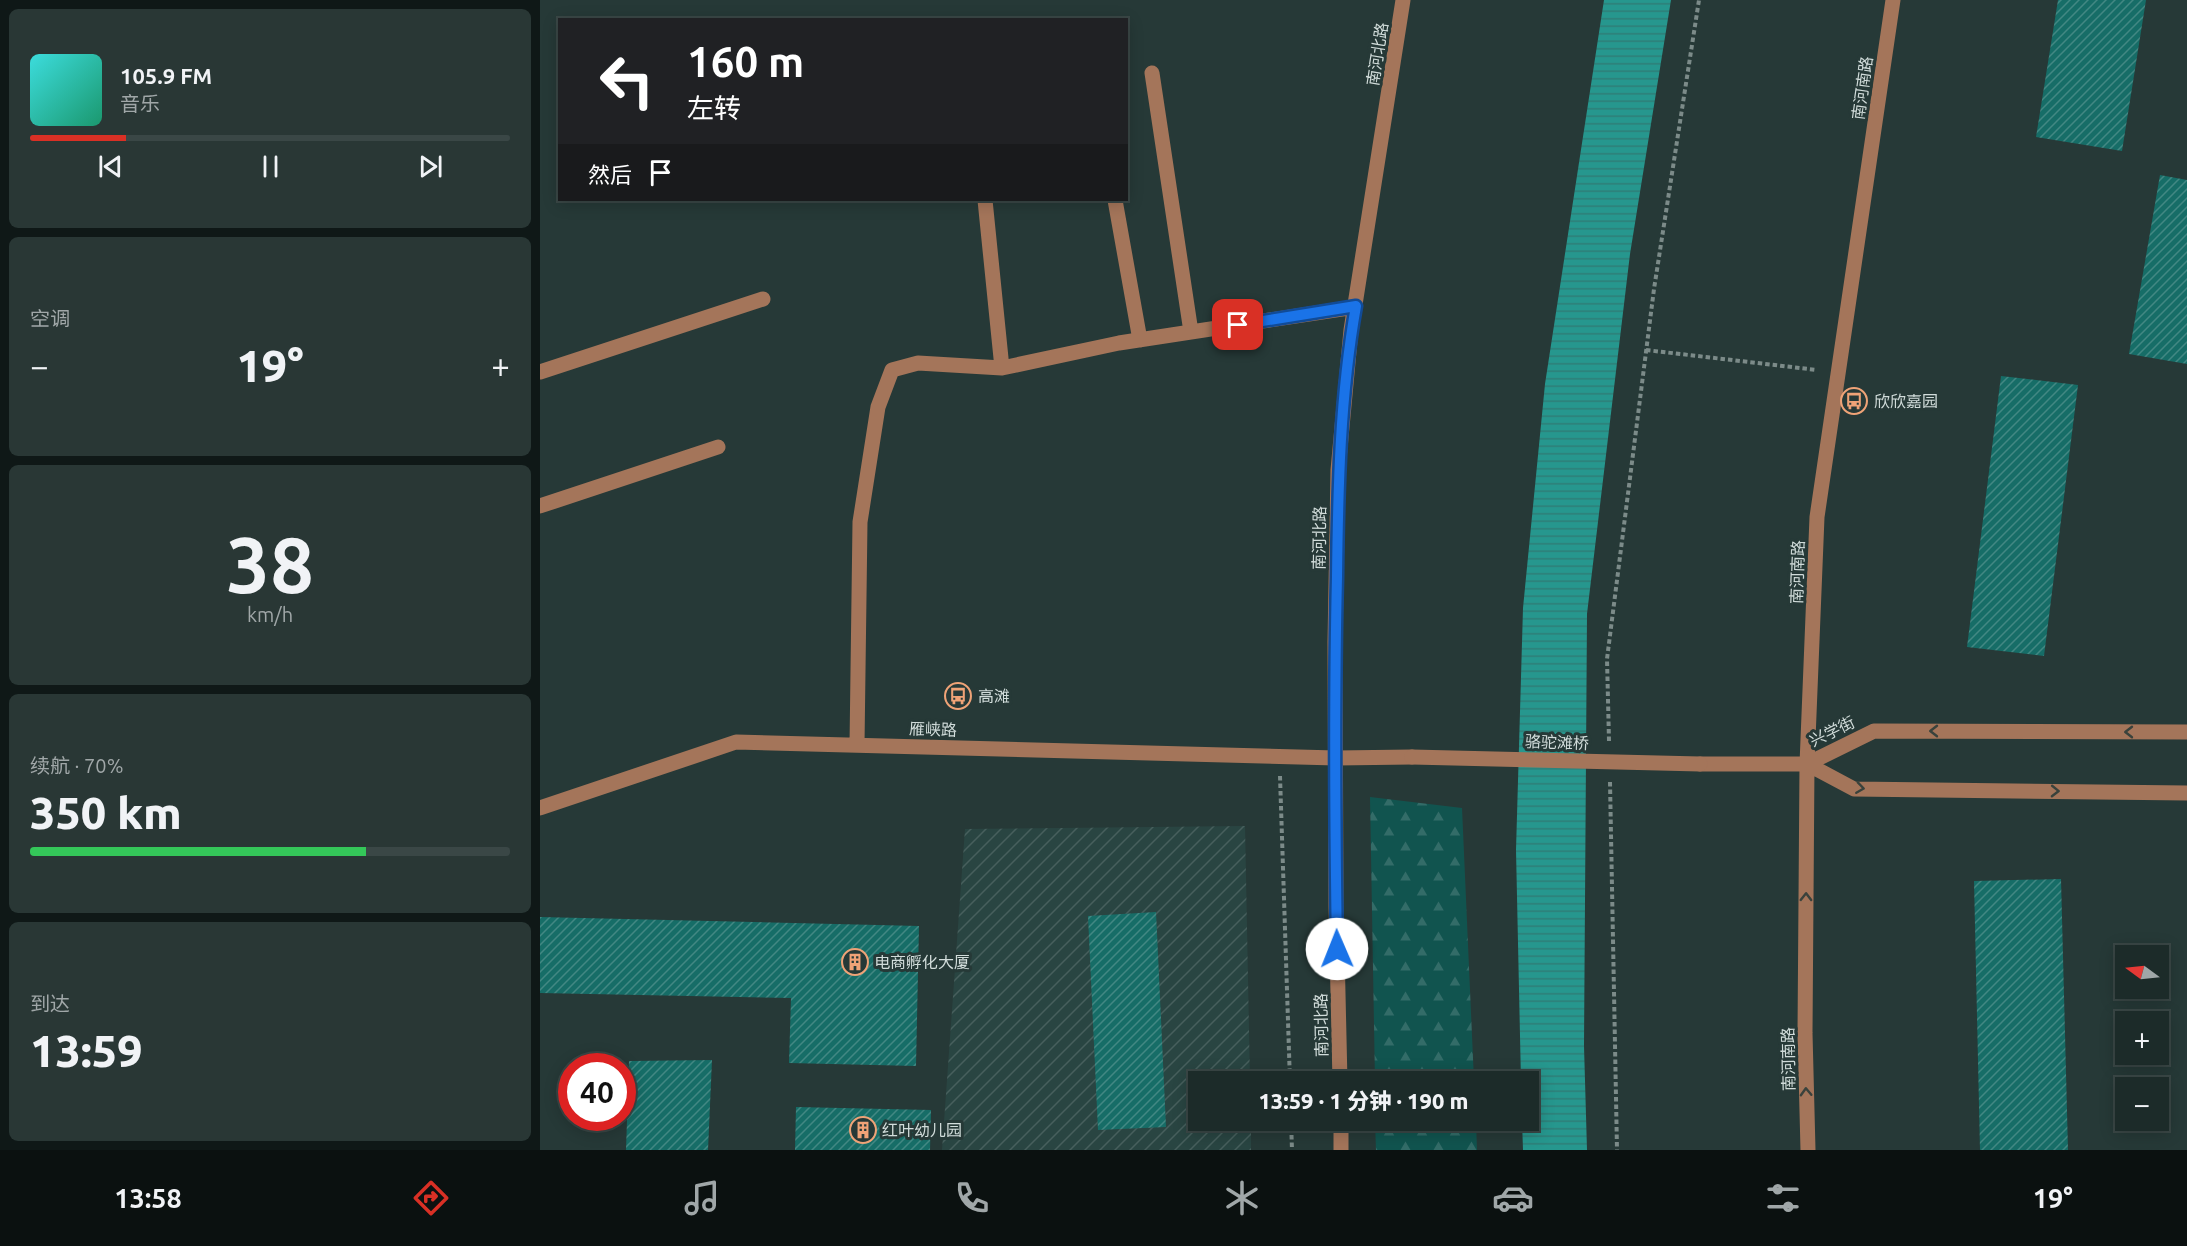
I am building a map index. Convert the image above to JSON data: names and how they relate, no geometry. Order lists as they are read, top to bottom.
{
  "streets": {
    "street": [
      "南河北路",
      "南河南路",
      "雁峡路",
      "兴学街",
      "骆驼滩桥"
    ]
  },
  "crossings": [
    ["南河北路", "雁峡路"],
    ["南河北路", "骆驼滩桥"],
    ["南河南路", "兴学街"],
    ["南河南路", "骆驼滩桥"],
    ["雁峡路", "骆驼滩桥"],
    ["兴学街", "骆驼滩桥"]
  ],
  "places": {
    "bus stop": ["欣欣嘉园", "高滩"],
    "building": ["电商孵化大厦", "红叶幼儿园"]
  },
  "north": "left",
  "page": {
    "turn": ["160 m", "左转"],
    "song": ["105.9 FM", "音乐"],
    "then": "然后",
    "tile": [
      "空调",
      ["38", "km/h"],
      ["续航 · 70%", "350 km"],
      ["到达", "13:59"]
    ],
    "heat": ["−", "19°", "+"],
    "map_buttons": ["+", "−"],
    "limit": "40",
    "trip": "13:59 · 1 分钟 · 190 m",
    "tabs": ["13:58", "19°"]
  }
}
